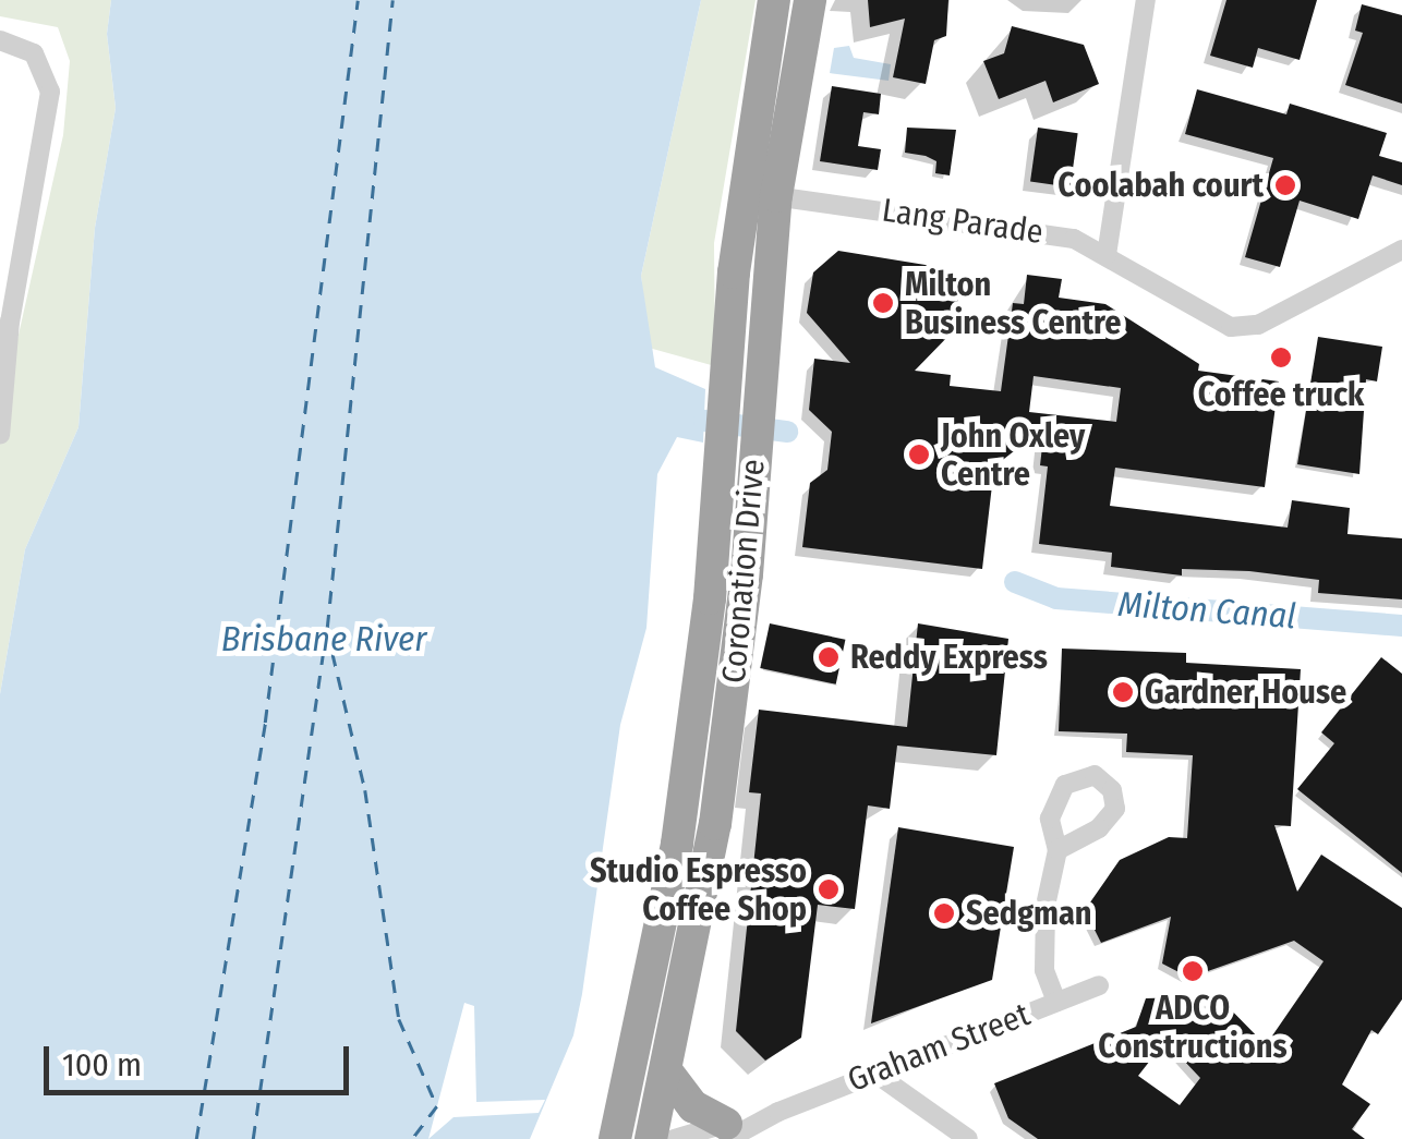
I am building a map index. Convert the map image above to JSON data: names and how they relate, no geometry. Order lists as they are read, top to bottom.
{
  "streets": {
    "highway": ["Coronation Drive"],
    "street": ["Lang Parade", "Graham Street"]
  },
  "crossings": [
    ["Lang Parade", "Coronation Drive"]
  ],
  "water": ["Milton Canal", "Brisbane River"],
  "places": [
    "Coolabah court",
    "Milton Business Centre",
    "Coffee truck",
    "John Oxley Centre",
    "Reddy Express",
    "Gardner House",
    "Studio Espresso Coffee Shop",
    "Sedgman",
    "ADCO Constructions"
  ],
  "scale_bar": "100 m"
}
